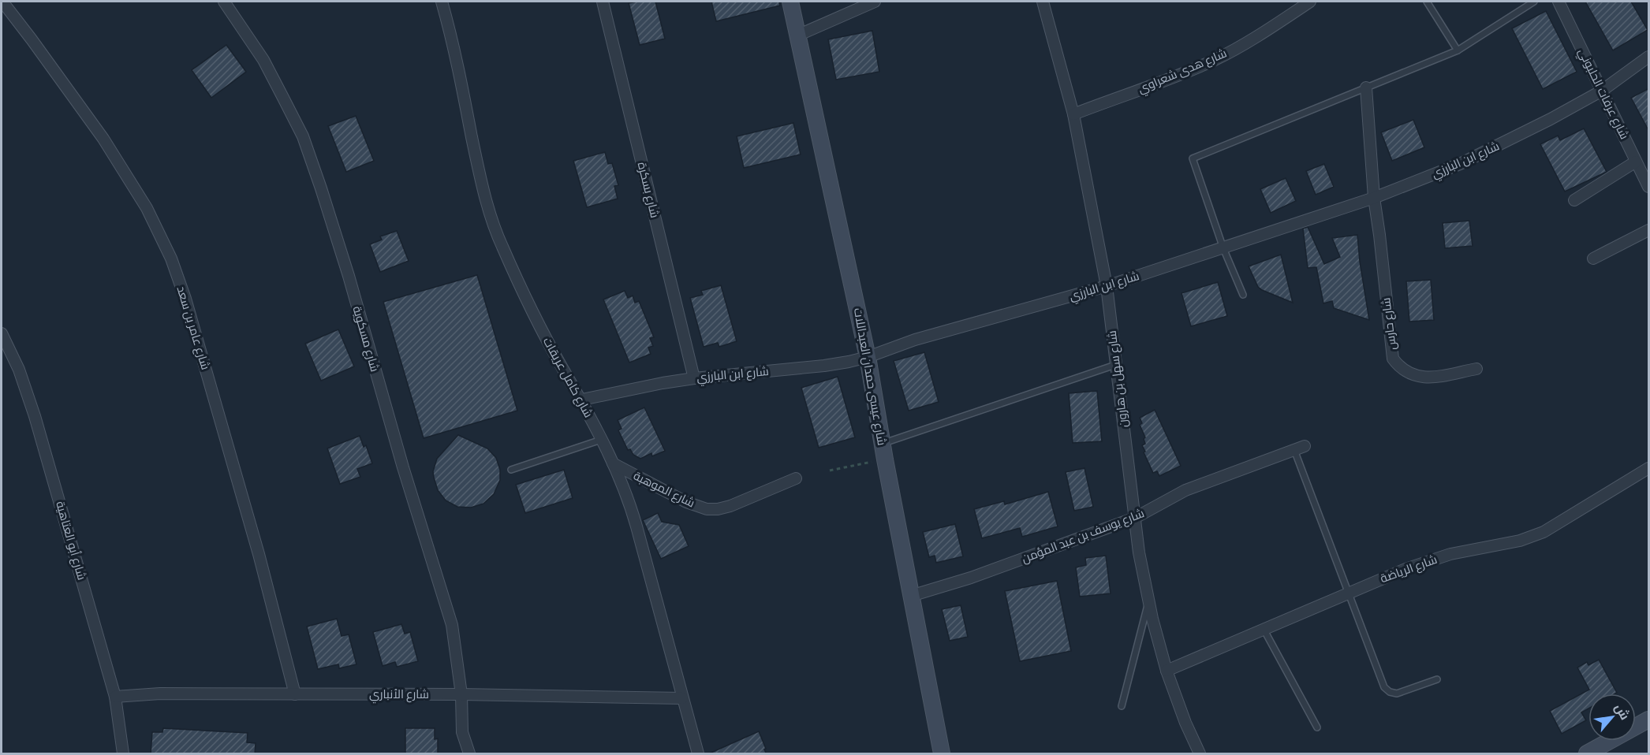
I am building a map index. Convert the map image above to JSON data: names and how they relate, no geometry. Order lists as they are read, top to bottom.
{
  "streets": {
    "street": [
      "شارع هدى شعراوي",
      "شارع عرفات الحلبوني",
      "شارع ابن البارزي",
      "شارع بسكرة",
      "شارع حارس",
      "شارع عامر بن سعد",
      "شارع مسكوية",
      "شارع عيسى حمدان العبداللات",
      "شارع كامل عريقات",
      "شارع سهل بن هارون",
      "شارع الموهبة",
      "شارع يوسف بن عبد المؤمن",
      "شارع أبو العتاهية",
      "شارع الرياضة",
      "شارع الأنباري"
    ]
  },
  "crossings": [
    ["شارع هدى شعراوي", "شارع سهل بن هارون"],
    ["شارع عرفات الحلبوني", "شارع ابن البارزي"],
    ["شارع ابن البارزي", "شارع بسكرة"],
    ["شارع ابن البارزي", "شارع حارس"],
    ["شارع ابن البارزي", "شارع عيسى حمدان العبداللات"],
    ["شارع ابن البارزي", "شارع كامل عريقات"],
    ["شارع ابن البارزي", "شارع سهل بن هارون"],
    ["شارع عامر بن سعد", "شارع الأنباري"],
    ["شارع مسكوية", "شارع الأنباري"],
    ["شارع عيسى حمدان العبداللات", "شارع يوسف بن عبد المؤمن"],
    ["شارع كامل عريقات", "شارع الموهبة"],
    ["شارع كامل عريقات", "شارع الأنباري"],
    ["شارع سهل بن هارون", "شارع يوسف بن عبد المؤمن"],
    ["شارع سهل بن هارون", "شارع الرياضة"],
    ["شارع أبو العتاهية", "شارع الأنباري"]
  ],
  "north": "top right"
}
